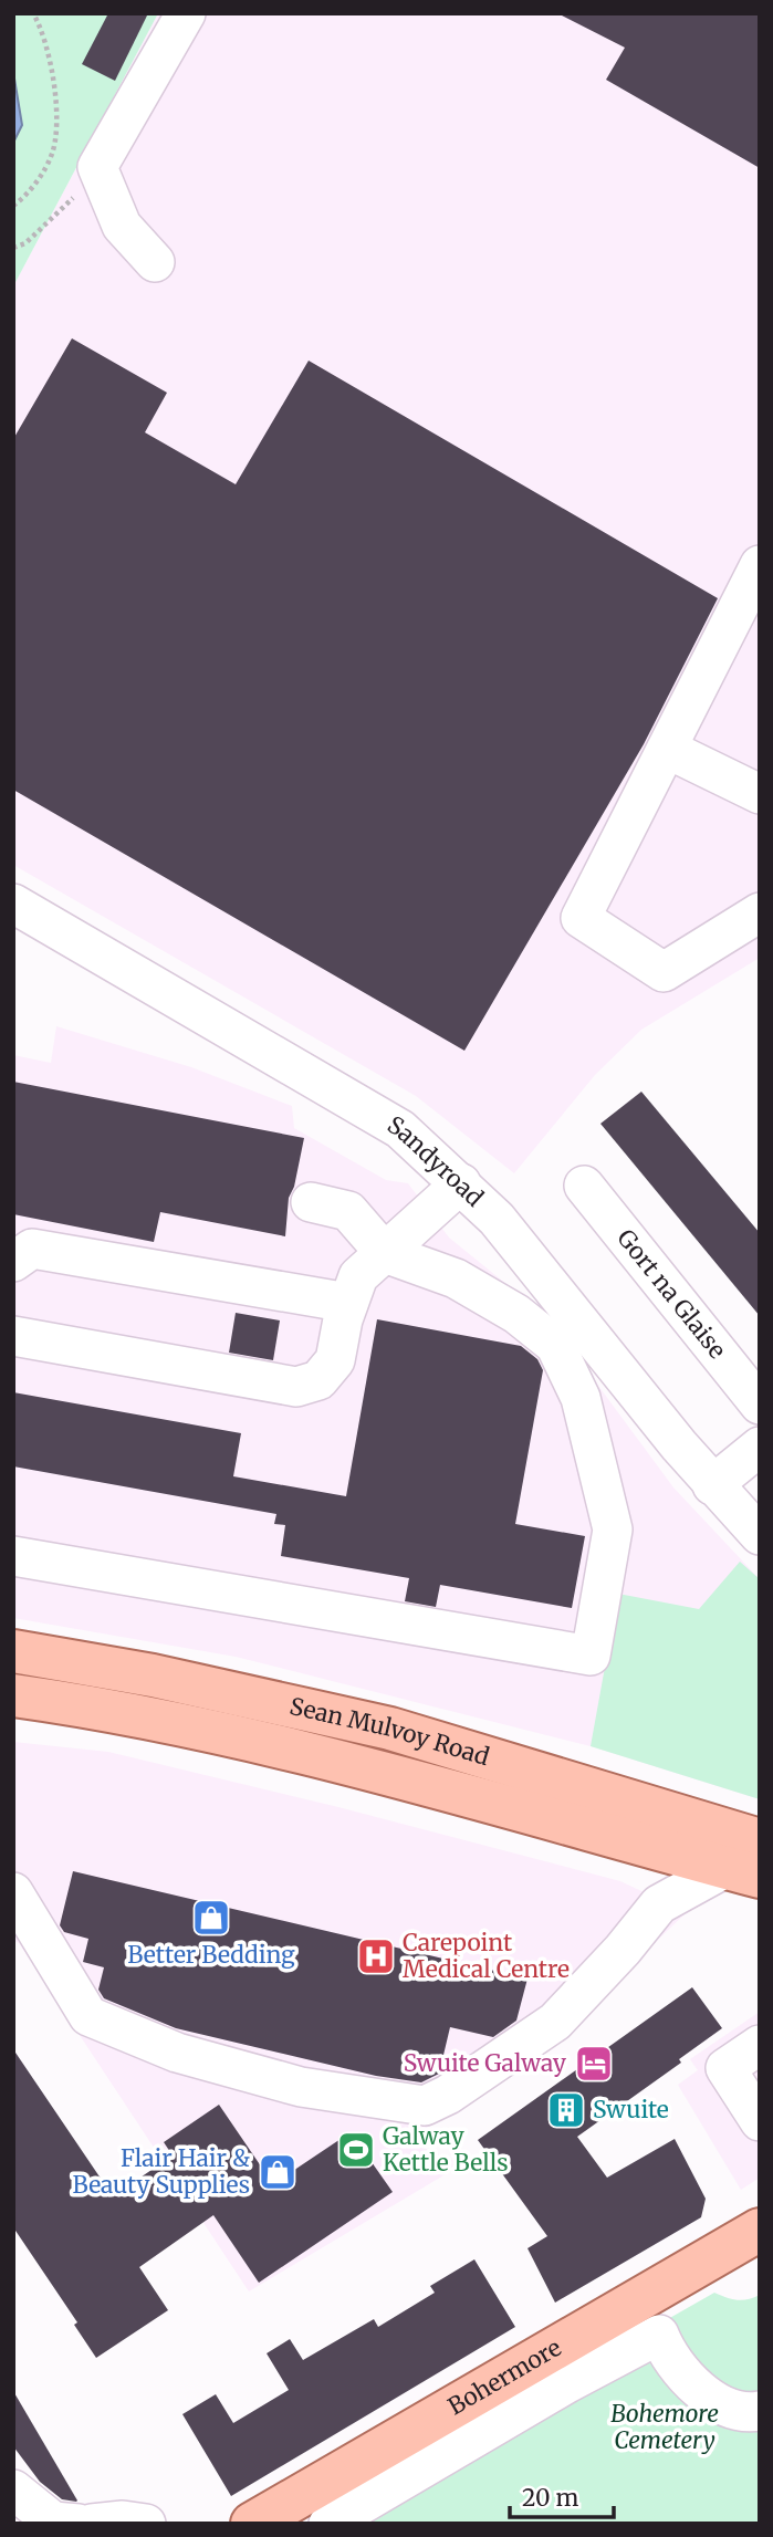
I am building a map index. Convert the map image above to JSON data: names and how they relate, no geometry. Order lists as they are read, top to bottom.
{
  "streets": {
    "main road": ["Sean Mulvoy Road", "Bohermore"],
    "street": ["Sandyroad", "Gort na Glaise"]
  },
  "parks": ["Bohemore Cemetery"],
  "places": {
    "shop": ["Better Bedding", "Flair Hair & Beauty Supplies"],
    "hospital": ["Carepoint Medical Centre"],
    "hotel": ["Swuite Galway"],
    "building": ["Swuite"],
    "sports": ["Galway Kettle Bells"]
  },
  "scale_bar": "20 m"
}
